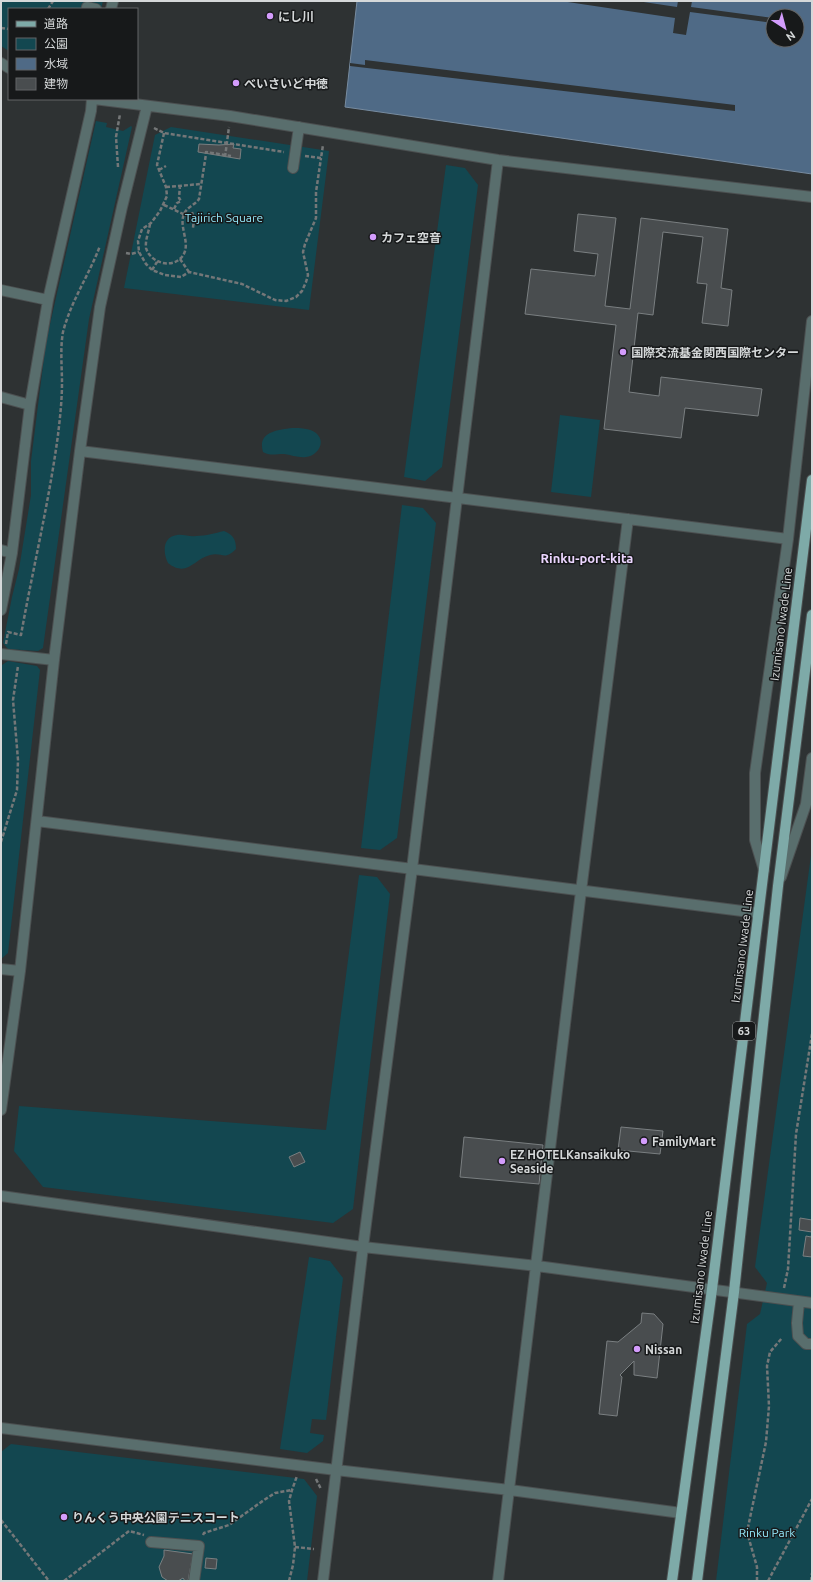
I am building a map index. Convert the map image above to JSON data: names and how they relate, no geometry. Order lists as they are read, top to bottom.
{
  "streets": {
    "main road": ["Izumisano Iwade Line", "63"]
  },
  "districts": ["Rinku-port-kita"],
  "parks": ["Tajirich Square", "Rinku Park"],
  "places": [
    "にし川",
    "べいさいど中徳",
    "カフェ空音",
    "国際交流基金関西国際センター",
    "FamilyMart",
    "EZ HOTELKansaikuko Seaside",
    "Nissan",
    "りんくう中央公園テニスコート"
  ],
  "legend": [
    "道路",
    "公園",
    "水域",
    "建物"
  ],
  "north": "bottom right"
}
